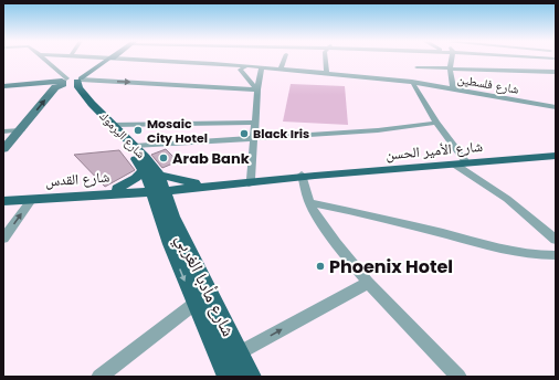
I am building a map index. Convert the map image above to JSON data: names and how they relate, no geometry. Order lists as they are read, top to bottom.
{
  "streets": {
    "main road": [
      "شارع اليرموك",
      "شارع الأمير الحسن",
      "شارع القدس",
      "شارع مأدبا الغربي"
    ],
    "street": ["شارع فلسطين"]
  },
  "crossings": [
    ["شارع اليرموك", "شارع الأمير الحسن"],
    ["شارع اليرموك", "شارع القدس"],
    ["شارع اليرموك", "شارع مأدبا الغربي"],
    ["شارع الأمير الحسن", "شارع القدس"],
    ["شارع الأمير الحسن", "شارع مأدبا الغربي"],
    ["شارع القدس", "شارع مأدبا الغربي"]
  ],
  "places": [
    "Mosaic City Hotel",
    "Black Iris",
    "Arab Bank",
    "Phoenix Hotel"
  ]
}
